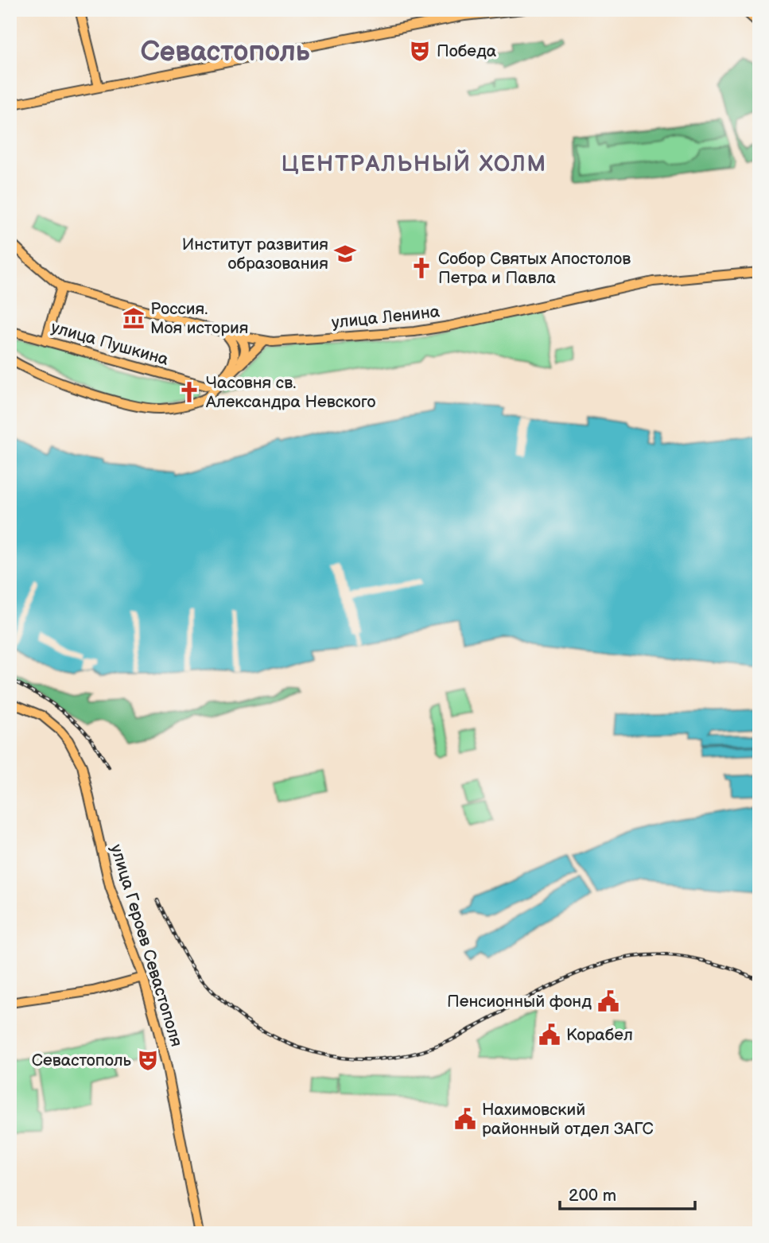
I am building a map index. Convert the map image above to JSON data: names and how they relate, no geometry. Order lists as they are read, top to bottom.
{
  "streets": {
    "main road": ["улица Ленина", "улица Пушкина", "улица Героев Севастополя"]
  },
  "crossings": [
    ["улица Ленина", "улица Пушкина"]
  ],
  "districts": ["Севастополь", "ЦЕНТРАЛЬНЫЙ ХОЛМ"],
  "places": {
    "theatre": ["Победа", "Севастополь"],
    "school or university": ["Институт развития образования"],
    "church": ["Собор Святых Апостолов Петра и Павла", "Часовня св. Александра Невского"],
    "museum": ["Россия. Моя история"],
    "public building": ["Пенсионный фонд", "Корабел", "Нахимовский районный отдел ЗАГС"]
  },
  "scale_bar": "200 m"
}
